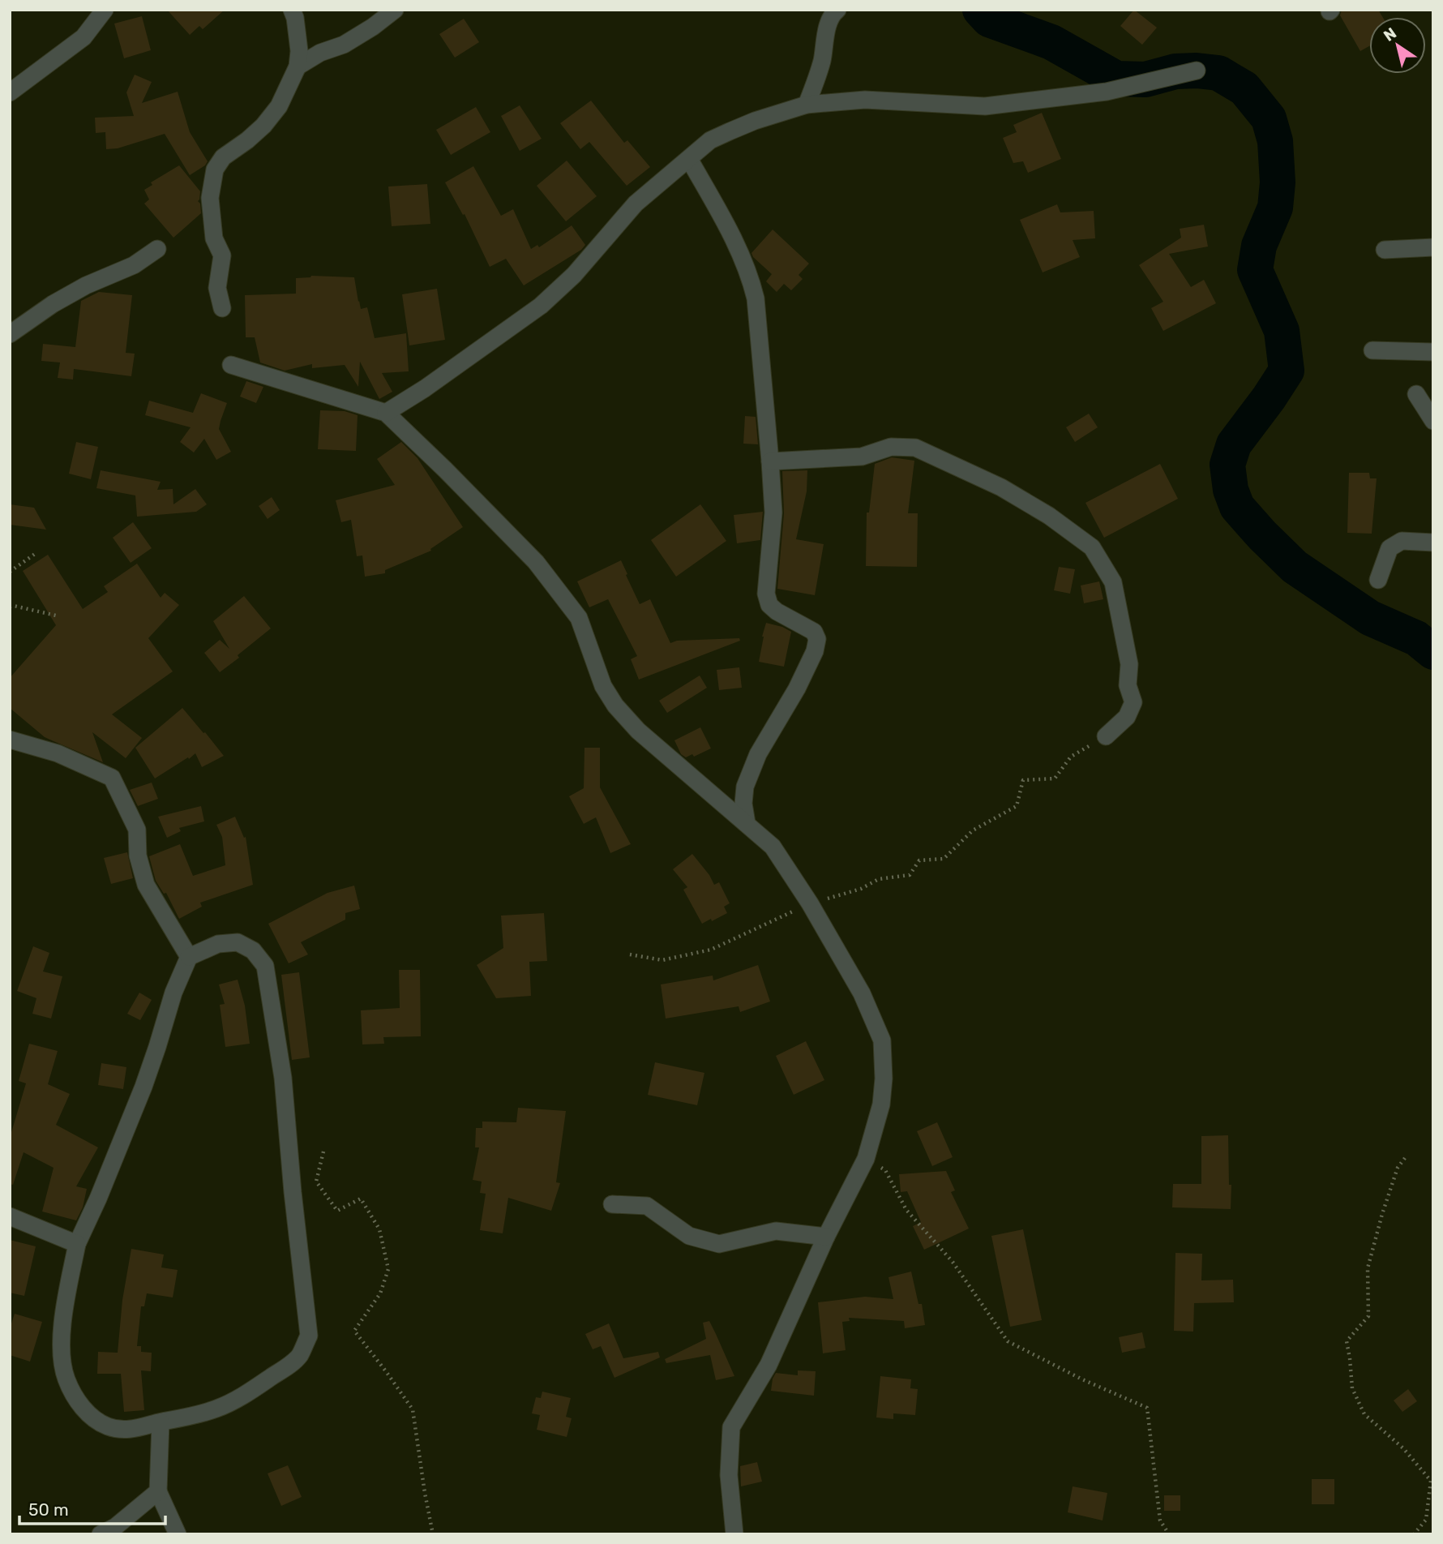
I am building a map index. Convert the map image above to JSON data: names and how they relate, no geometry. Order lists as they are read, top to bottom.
{
  "scale_bar": "50 m",
  "north": "top left"
}
